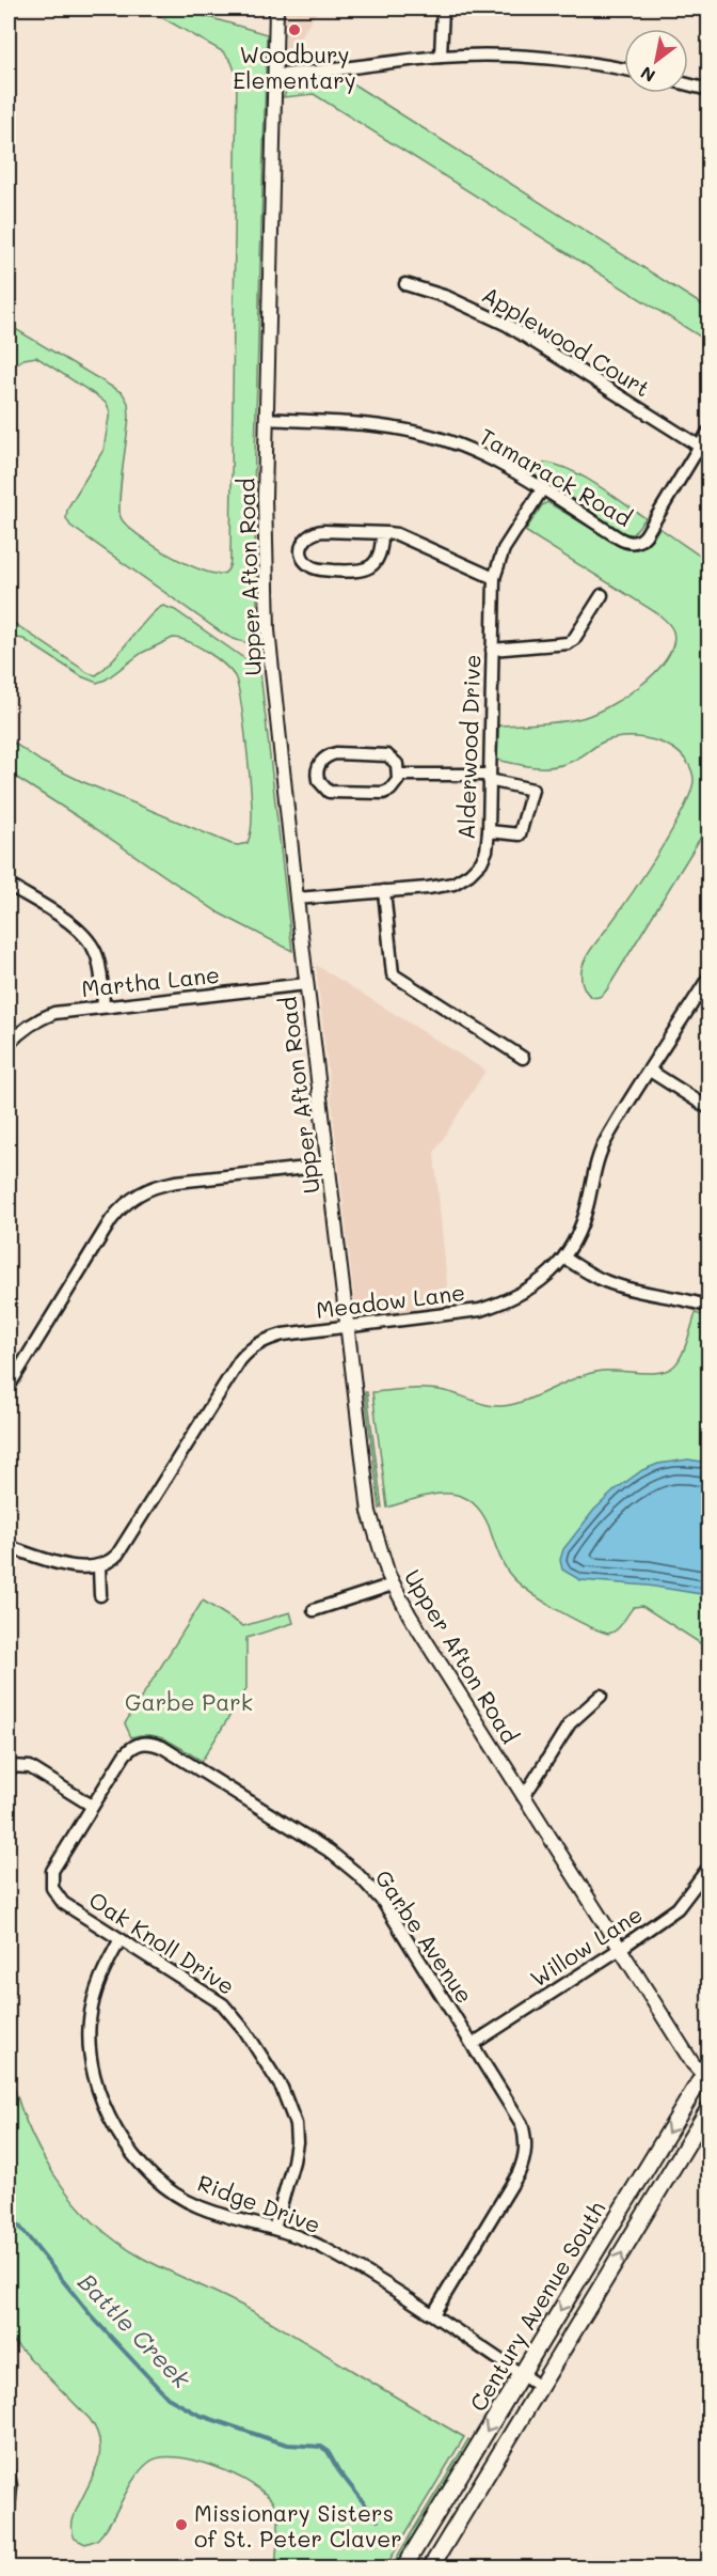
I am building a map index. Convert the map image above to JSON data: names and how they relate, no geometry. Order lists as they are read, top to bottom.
{
  "streets": {
    "main road": ["Century Avenue South"],
    "street": [
      "Applewood Court",
      "Tamarack Road",
      "Upper Afton Road",
      "Alderwood Drive",
      "Martha Lane",
      "Meadow Lane",
      "Garbe Avenue",
      "Oak Knoll Drive",
      "Willow Lane",
      "Ridge Drive"
    ]
  },
  "crossings": [
    ["Applewood Court", "Tamarack Road"],
    ["Tamarack Road", "Upper Afton Road"],
    ["Tamarack Road", "Alderwood Drive"],
    ["Upper Afton Road", "Alderwood Drive"],
    ["Upper Afton Road", "Martha Lane"],
    ["Upper Afton Road", "Meadow Lane"],
    ["Upper Afton Road", "Willow Lane"],
    ["Upper Afton Road", "Century Avenue South"],
    ["Garbe Avenue", "Oak Knoll Drive"],
    ["Garbe Avenue", "Willow Lane"],
    ["Garbe Avenue", "Ridge Drive"],
    ["Oak Knoll Drive", "Ridge Drive"],
    ["Ridge Drive", "Century Avenue South"]
  ],
  "water": ["Battle Creek"],
  "parks": ["Garbe Park"],
  "places": ["Woodbury Elementary", "Missionary Sisters of St. Peter Claver"],
  "north": "bottom left"
}
